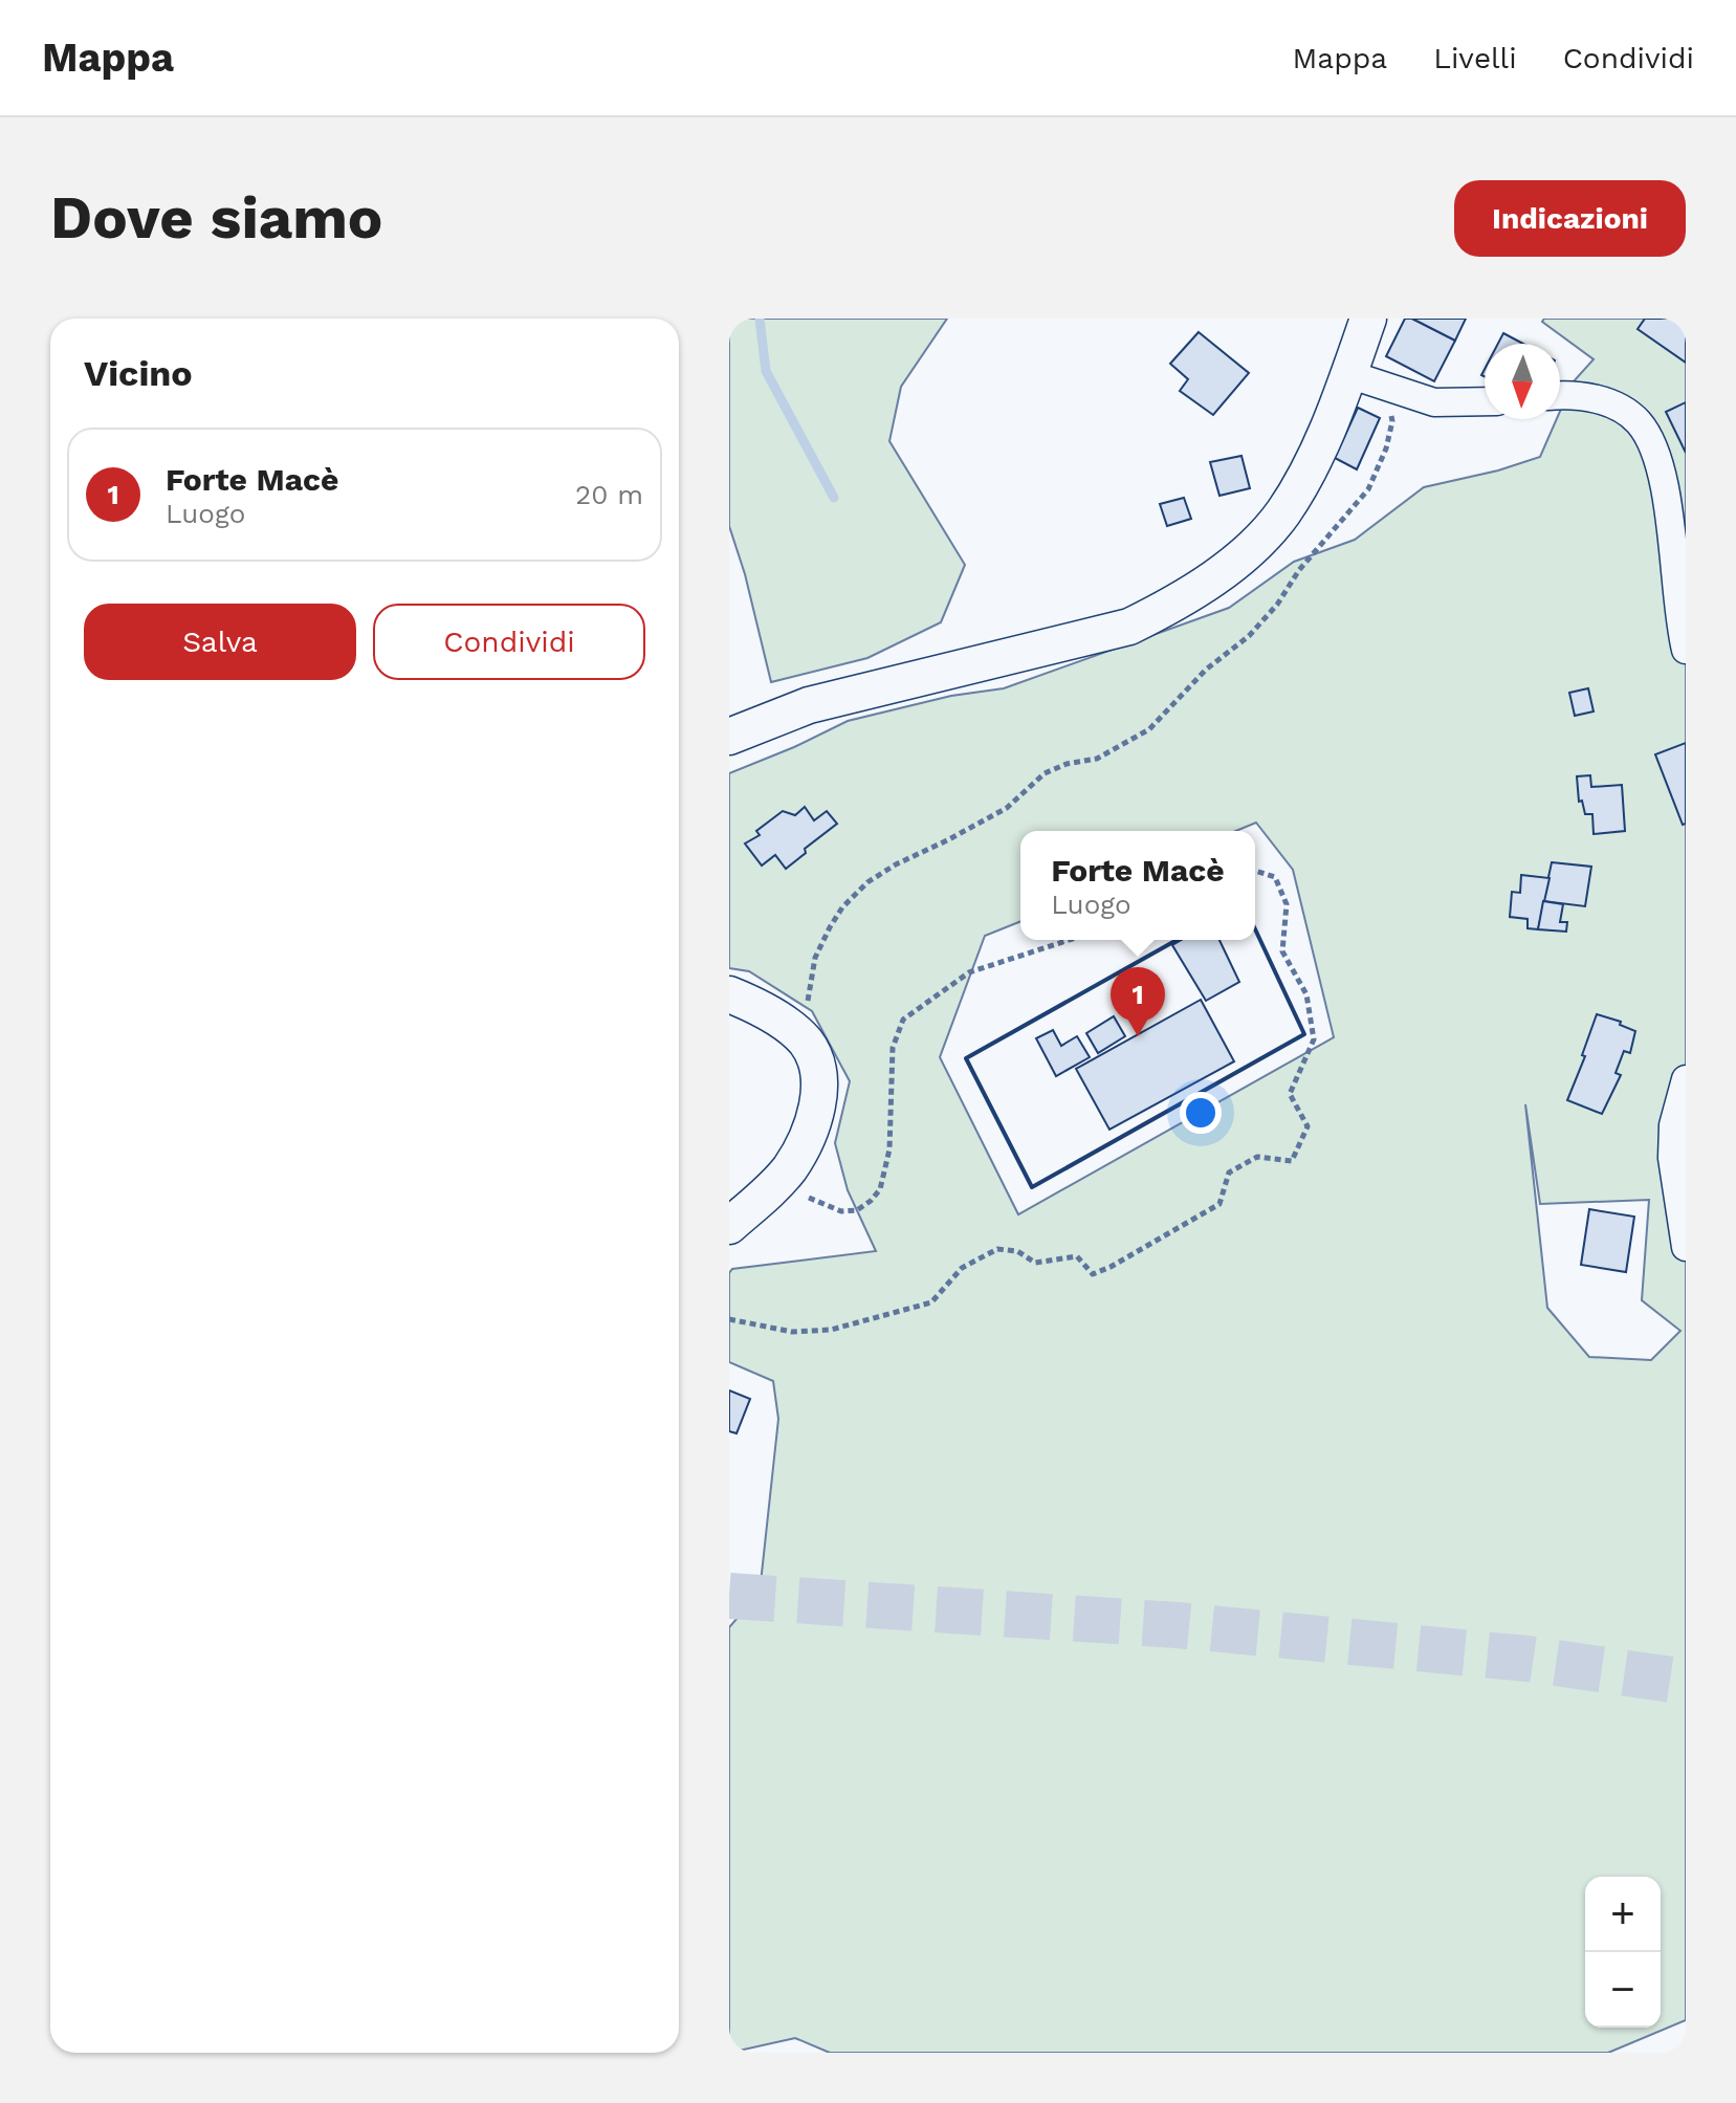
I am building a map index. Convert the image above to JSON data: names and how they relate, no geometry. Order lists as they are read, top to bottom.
{
  "north": "bottom",
  "page": {
    "header": "Mappa",
    "nav": ["Mappa", "Livelli", "Condividi"],
    "buttons": [
      "Indicazioni",
      ["Salva", "Condividi"]
    ],
    "title": "Dove siamo",
    "heading": "Vicino",
    "list": [
      {
        "mark": "1",
        "name": "Forte Macè",
        "note": "Luogo",
        "value": "20 m"
      }
    ],
    "popup": ["Forte Macè", "Luogo"],
    "pins": "1",
    "map_buttons": ["+", "−"]
  }
}
